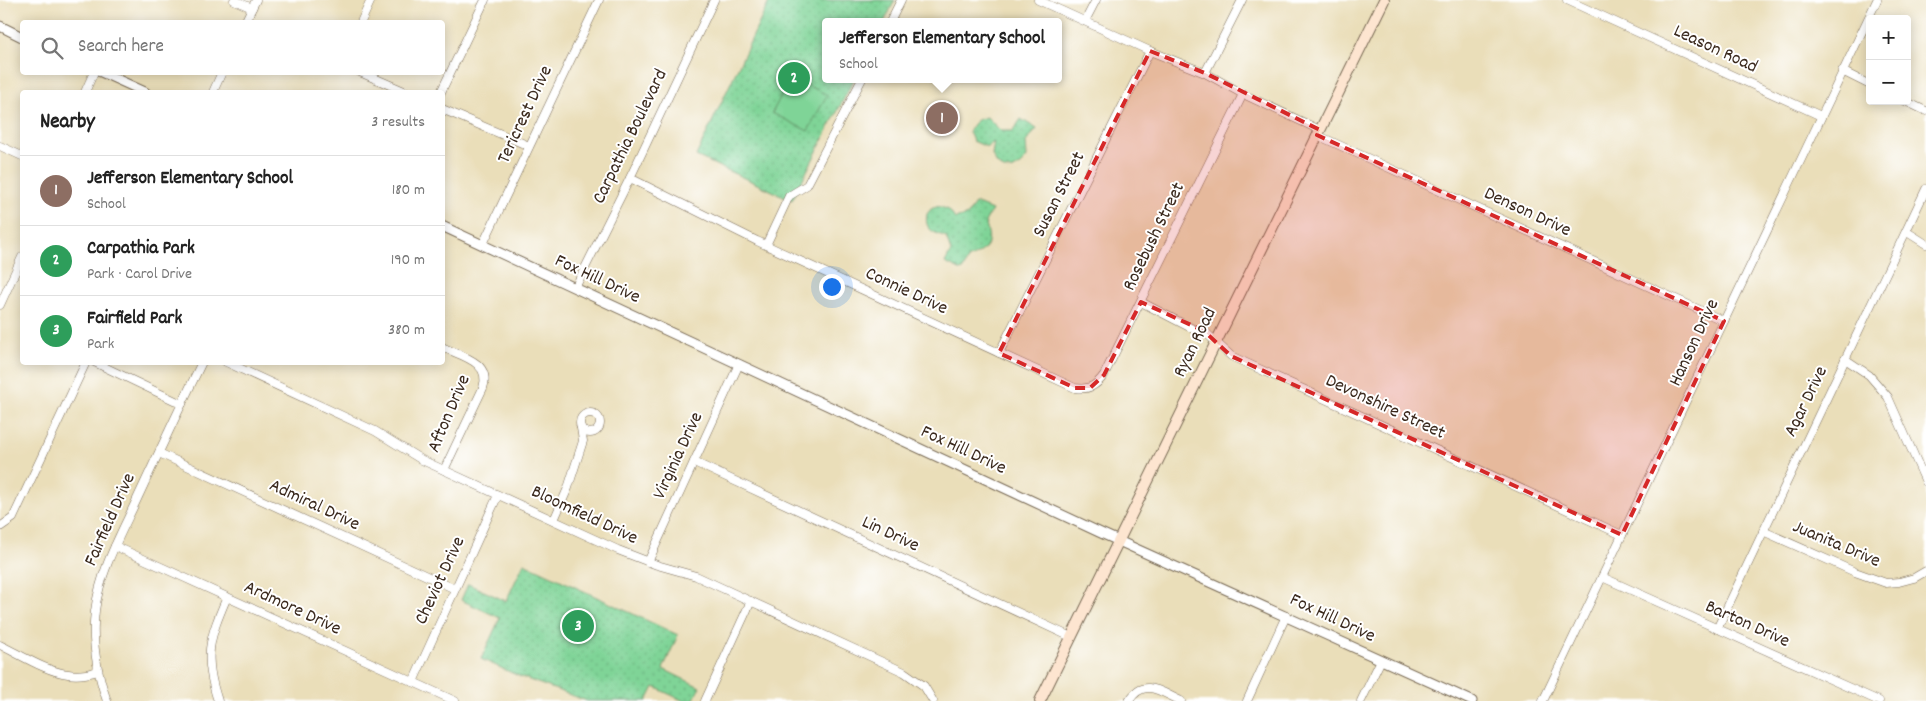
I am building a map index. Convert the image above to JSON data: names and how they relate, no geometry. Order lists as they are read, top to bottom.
{
  "streets": {
    "main road": ["Ryan Road"],
    "street": [
      "Leason Road",
      "Tericrest Drive",
      "Carpathia Boulevard",
      "Susan Street",
      "Denson Drive",
      "Rosebush Street",
      "Fox Hill Drive",
      "Connie Drive",
      "Hanson Drive",
      "Agar Drive",
      "Devonshire Street",
      "Afton Drive",
      "Virginia Drive",
      "Admiral Drive",
      "Bloomfield Drive",
      "Fairfield Drive",
      "Lin Drive",
      "Juanita Drive",
      "Cheviot Drive",
      "Ardmore Drive",
      "Barton Drive"
    ]
  },
  "crossings": [
    ["Leason Road", "Hanson Drive"],
    ["Tericrest Drive", "Fox Hill Drive"],
    ["Carpathia Boulevard", "Fox Hill Drive"],
    ["Carpathia Boulevard", "Connie Drive"],
    ["Susan Street", "Denson Drive"],
    ["Susan Street", "Connie Drive"],
    ["Denson Drive", "Rosebush Street"],
    ["Denson Drive", "Ryan Road"],
    ["Denson Drive", "Hanson Drive"],
    ["Rosebush Street", "Connie Drive"],
    ["Rosebush Street", "Devonshire Street"],
    ["Fox Hill Drive", "Ryan Road"],
    ["Fox Hill Drive", "Virginia Drive"],
    ["Ryan Road", "Devonshire Street"],
    ["Ryan Road", "Lin Drive"],
    ["Hanson Drive", "Devonshire Street"],
    ["Hanson Drive", "Barton Drive"],
    ["Agar Drive", "Juanita Drive"],
    ["Agar Drive", "Barton Drive"],
    ["Afton Drive", "Bloomfield Drive"],
    ["Virginia Drive", "Bloomfield Drive"],
    ["Virginia Drive", "Lin Drive"],
    ["Admiral Drive", "Fairfield Drive"],
    ["Admiral Drive", "Cheviot Drive"],
    ["Bloomfield Drive", "Cheviot Drive"],
    ["Fairfield Drive", "Ardmore Drive"],
    ["Cheviot Drive", "Ardmore Drive"]
  ],
  "page": {
    "map_buttons": ["+", "−"],
    "popup": ["Jefferson Elementary School", "School"],
    "search": "Search here",
    "pins": ["2", "1", "3"],
    "heading": ["Nearby", "3 results"],
    "list": [
      {
        "mark": "1",
        "name": "Jefferson Elementary School",
        "note": "School",
        "value": "180 m"
      },
      {
        "mark": "2",
        "name": "Carpathia Park",
        "note": "Park · Carol Drive",
        "value": "190 m"
      },
      {
        "mark": "3",
        "name": "Fairfield Park",
        "note": "Park",
        "value": "380 m"
      }
    ]
  }
}
